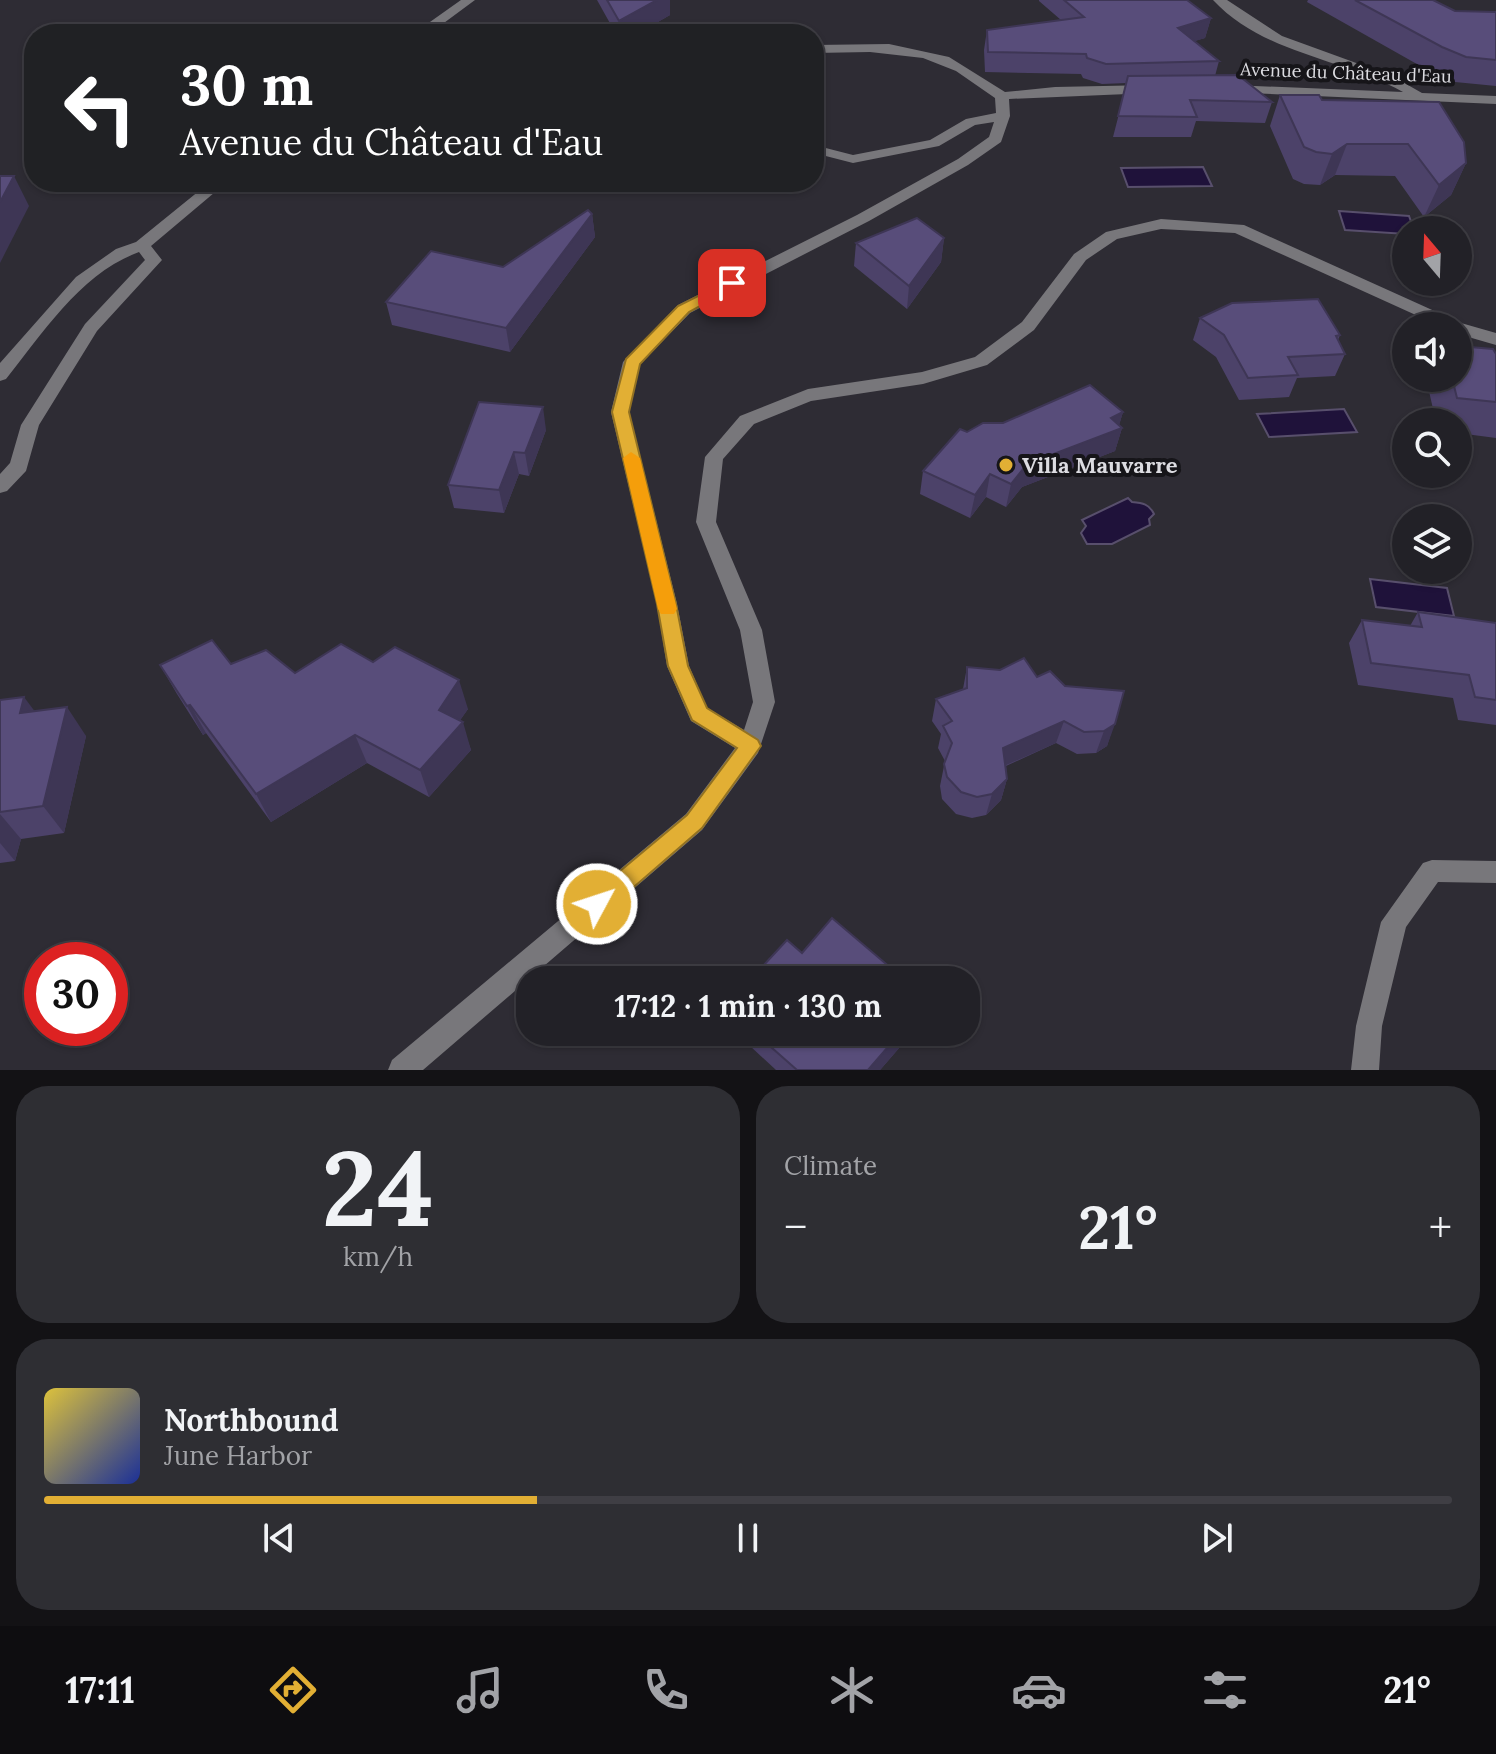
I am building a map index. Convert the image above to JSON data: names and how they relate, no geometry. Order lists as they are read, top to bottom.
{
  "streets": {
    "street": ["Avenue du Château d'Eau"]
  },
  "places": ["Villa Mauvarre"],
  "north": "top",
  "page": {
    "turn": ["30 m", "Avenue du Château d'Eau"],
    "limit": "30",
    "trip": "17:12 · 1 min · 130 m",
    "tile": [
      ["24", "km/h"],
      "Climate"
    ],
    "heat": ["−", "21°", "+"],
    "song": ["Northbound", "June Harbor"],
    "tabs": ["17:11", "21°"]
  }
}
